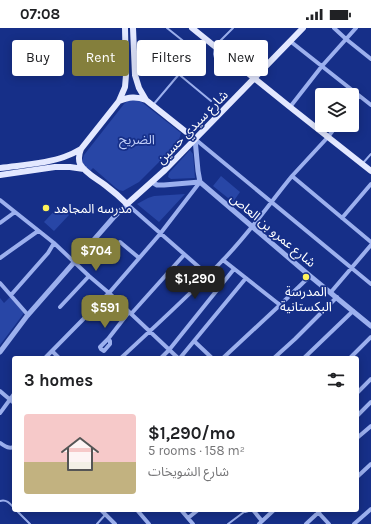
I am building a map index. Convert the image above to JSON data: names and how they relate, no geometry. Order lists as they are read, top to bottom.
{
  "streets": {
    "main road": ["شارع سيدي حسين"],
    "street": ["شارع عمرو بن العاص"]
  },
  "parks": ["الضريح"],
  "places": ["مدرسه المجاهد", "المدرسة البكستانية"],
  "page": {
    "status": "07:08",
    "chip": [
      "Buy",
      "Rent",
      "Filters",
      "New"
    ],
    "price": ["$704", "$1,290", "$591"],
    "heading": "3 homes",
    "list": [
      {
        "name": "$1,290/mo",
        "note": "5 rooms · 158 m² · شارع الشويخات"
      }
    ]
  }
}
